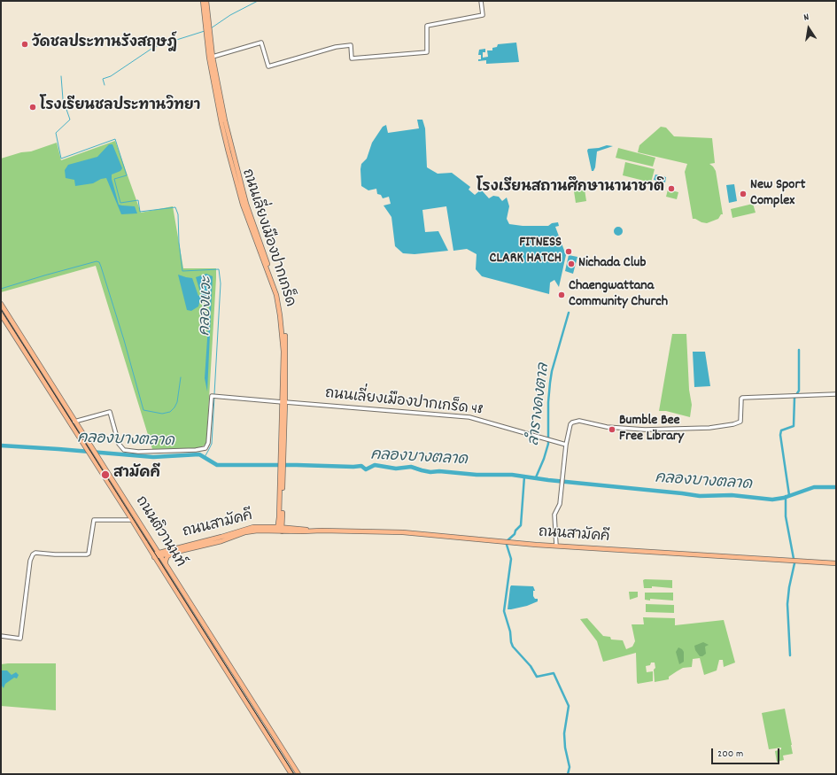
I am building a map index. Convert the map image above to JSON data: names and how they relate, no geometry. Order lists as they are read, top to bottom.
{
  "streets": {
    "main road": ["ถนนเลี่ยงเมืองปากเกร็ด", "ถนนสามัคคี", "ถนนติวานนท์"],
    "street": ["ถนนเลี่ยงเมืองปากเกร็ด 48"]
  },
  "crossings": [
    ["ถนนเลี่ยงเมืองปากเกร็ด", "ถนนเลี่ยงเมืองปากเกร็ด 48"],
    ["ถนนเลี่ยงเมืองปากเกร็ด", "ถนนสามัคคี"],
    ["ถนนเลี่ยงเมืองปากเกร็ด 48", "ถนนติวานนท์"],
    ["ถนนสามัคคี", "ถนนติวานนท์"]
  ],
  "water": ["คลองแวะ", "ลำรางดงตาล", "คลองบางตลาด"],
  "places": [
    "วัดชลประทานรังสฤษฎ์",
    "โรงเรียนชลประทานวิทยา",
    "โรงเรียนสถานศึกษานานาชาติ",
    "New Sport Complex",
    "FITNESS CLARK HATCH",
    "Nichada Club",
    "Chaengwattana Community Church",
    "Bumble Bee Free Library",
    "สามัคคี"
  ],
  "scale_bar": "200 m",
  "north": "top"
}
